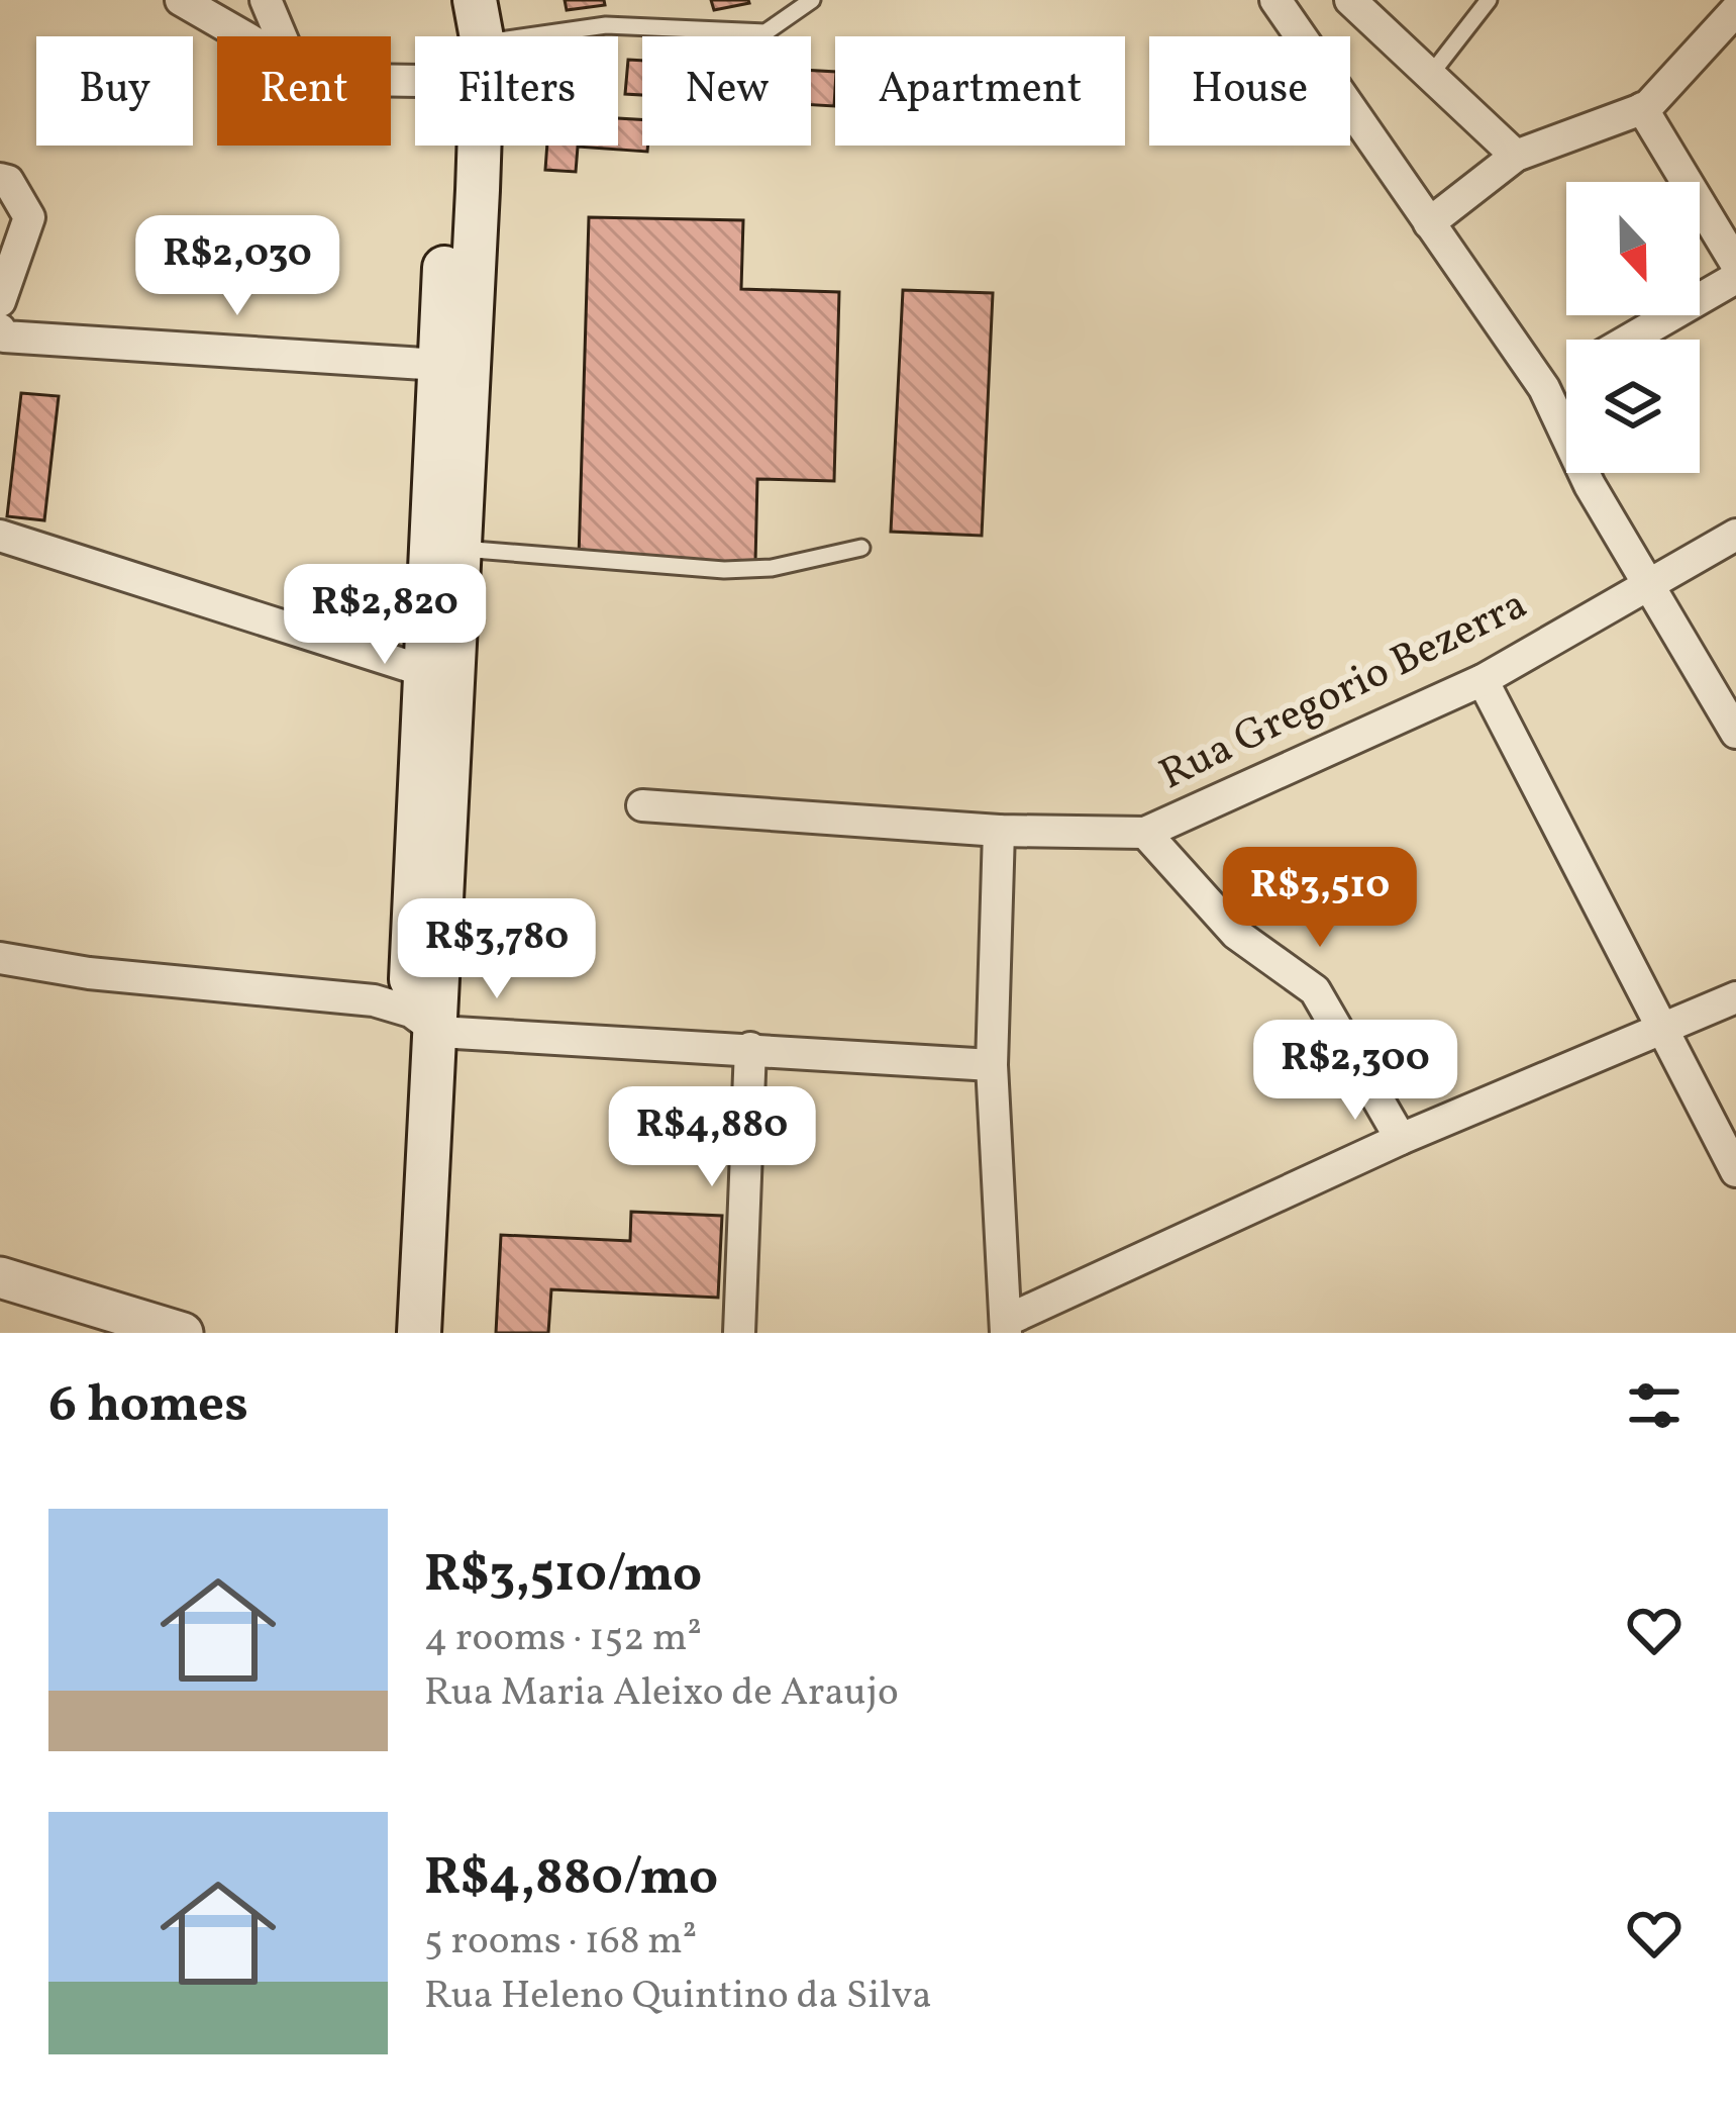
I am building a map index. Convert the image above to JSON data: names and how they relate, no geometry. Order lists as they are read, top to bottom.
{
  "streets": {
    "street": ["Rua Gregorio Bezerra"]
  },
  "north": "bottom",
  "page": {
    "chip": [
      "Buy",
      "Rent",
      "Filters",
      "New",
      "Apartment",
      "House"
    ],
    "price": [
      "R$2,030",
      "R$2,820",
      "R$3,510",
      "R$3,780",
      "R$2,300",
      "R$4,880"
    ],
    "heading": "6 homes",
    "list": [
      {
        "name": "R$3,510/mo",
        "note": "4 rooms · 152 m² · Rua Maria Aleixo de Araujo"
      },
      {
        "name": "R$4,880/mo",
        "note": "5 rooms · 168 m² · Rua Heleno Quintino da Silva"
      }
    ]
  }
}
